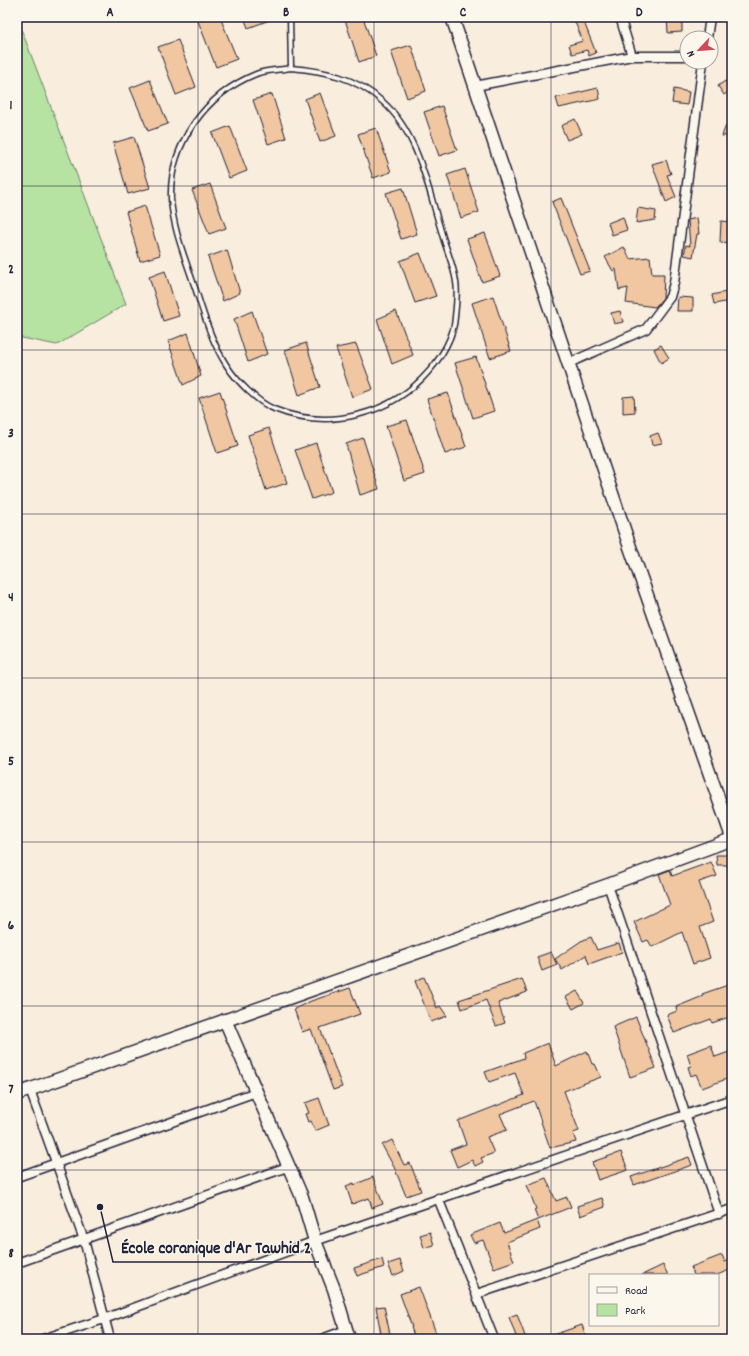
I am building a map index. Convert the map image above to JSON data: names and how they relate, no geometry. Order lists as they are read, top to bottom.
{
  "places": ["École coranique d'Ar Tawhid 2"],
  "legend": ["Road", "Park"],
  "north": "bottom left",
  "grid": {
    "columns": [
      "A",
      "B",
      "C",
      "D"
    ],
    "rows": [
      "1",
      "2",
      "3",
      "4",
      "5",
      "6",
      "7",
      "8"
    ]
  }
}
